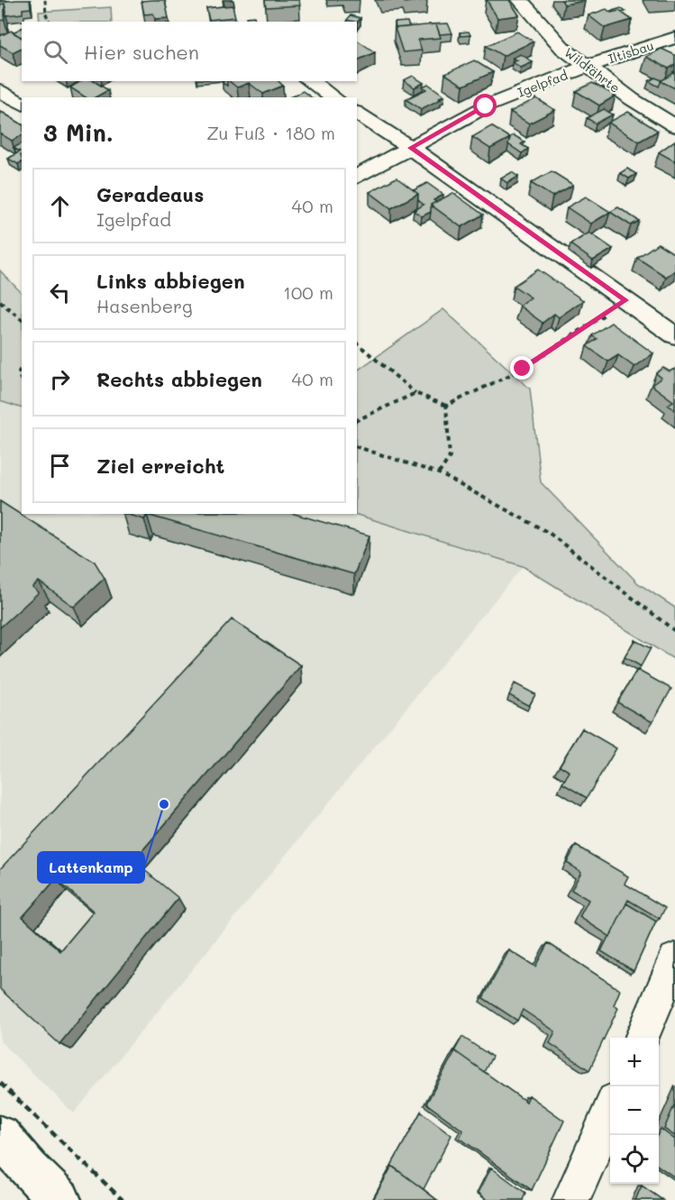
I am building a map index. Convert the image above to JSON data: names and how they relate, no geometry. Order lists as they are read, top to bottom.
{
  "streets": {
    "street": ["Iltisbau", "Wildfährte", "Igelpfad"]
  },
  "crossings": [
    ["Iltisbau", "Wildfährte"],
    ["Iltisbau", "Igelpfad"],
    ["Wildfährte", "Igelpfad"]
  ],
  "places": ["Lattenkamp"],
  "page": {
    "search": "Hier suchen",
    "heading": ["3 Min.", "Zu Fuß · 180 m"],
    "list": [
      ["Geradeaus", "Igelpfad", "40 m"],
      ["Links abbiegen", "Hasenberg", "100 m"],
      ["Rechts abbiegen", "40 m"],
      "Ziel erreicht"
    ],
    "map_buttons": ["+", "−"]
  }
}
